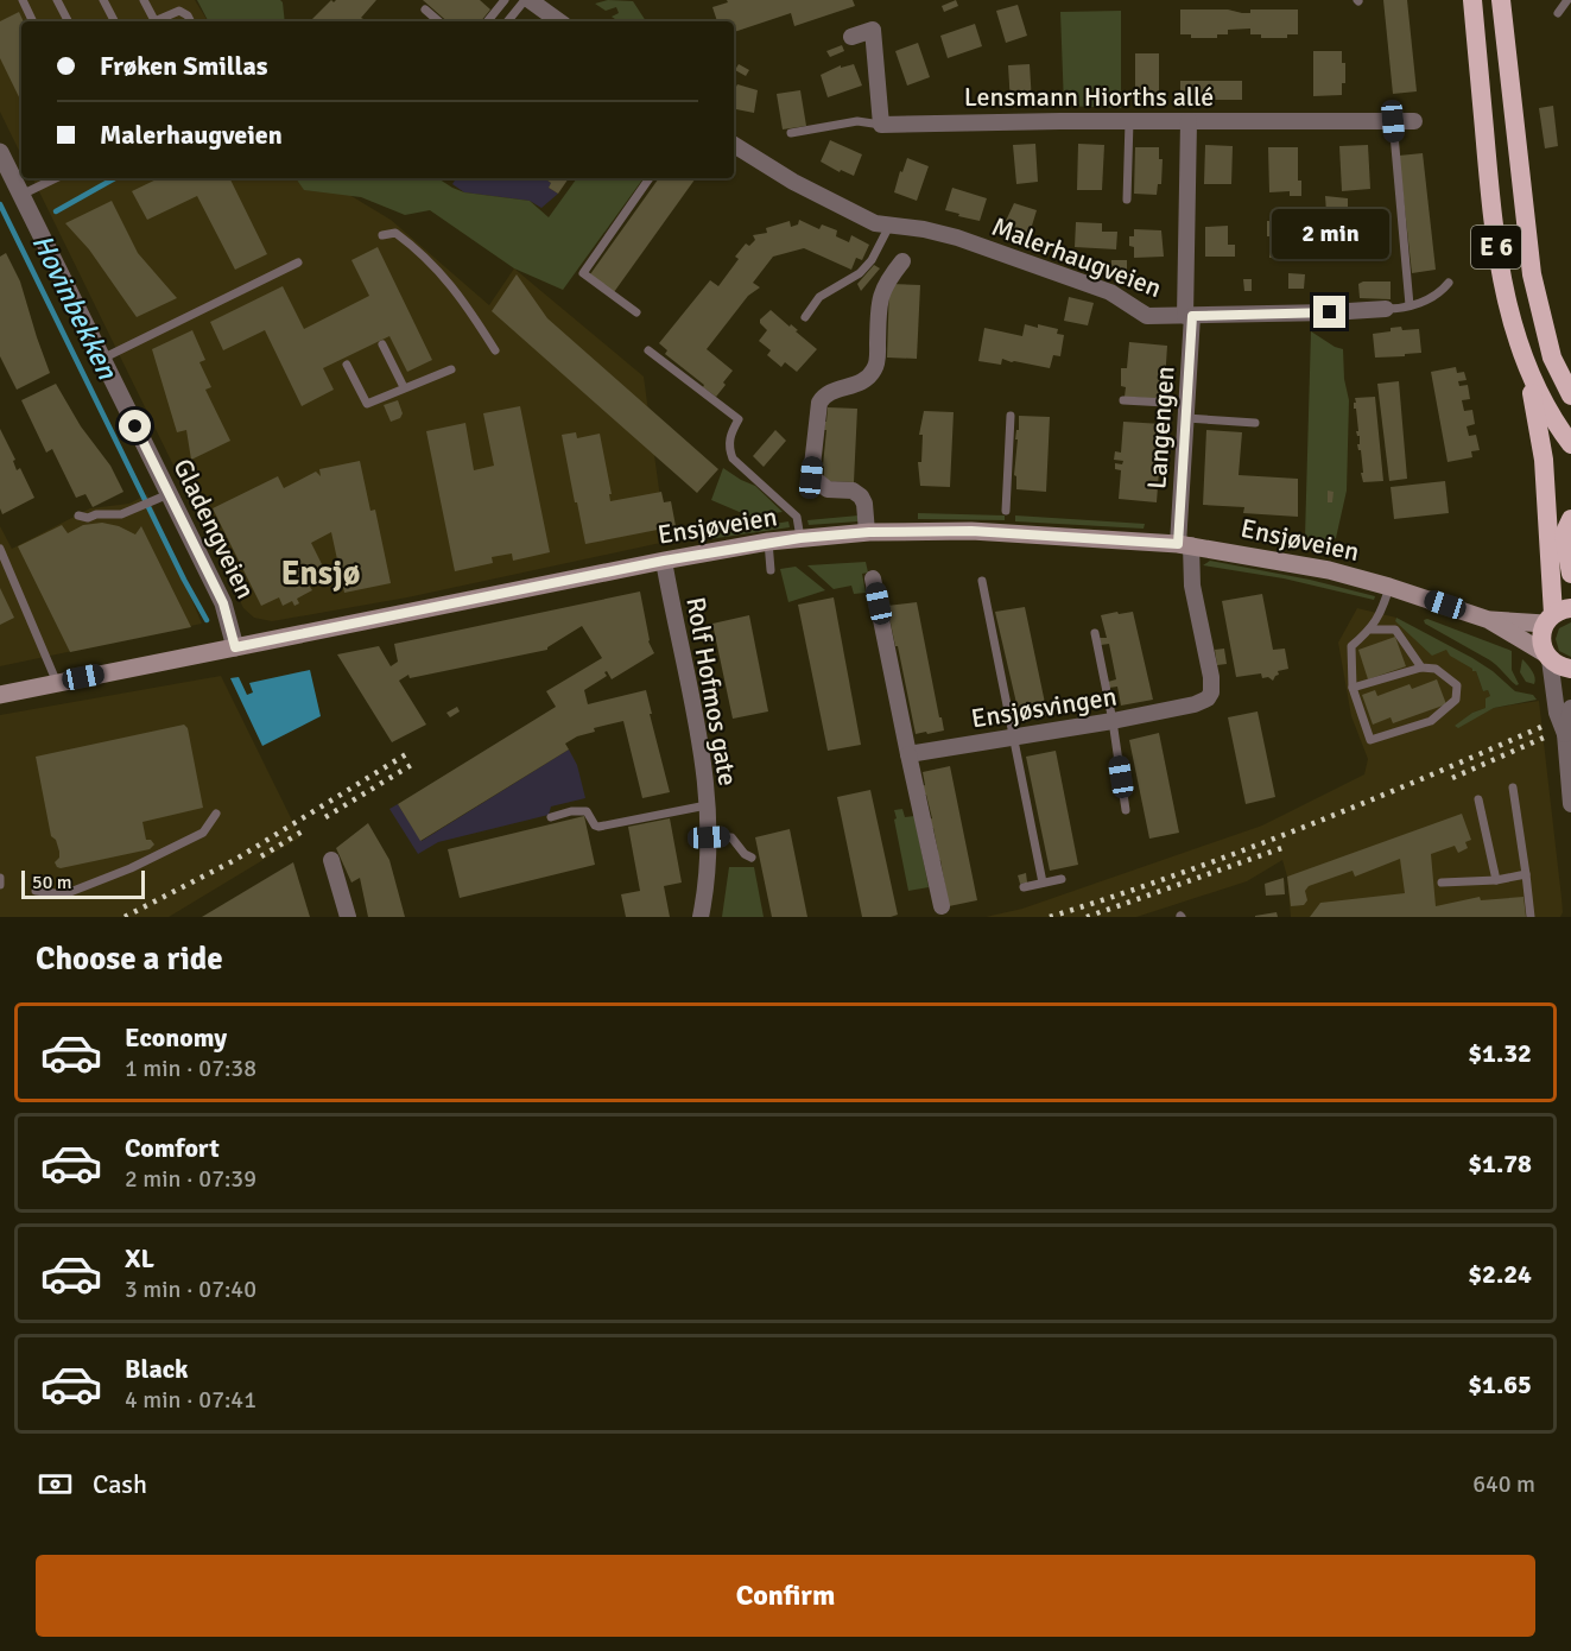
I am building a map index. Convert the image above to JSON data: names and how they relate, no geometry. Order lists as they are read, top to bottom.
{
  "streets": {
    "highway": ["E 6"],
    "main road": ["Ensjøveien"],
    "street": [
      "Lensmann Hiorths allé",
      "Malerhaugveien",
      "Langengen",
      "Gladengveien",
      "Rolf Hofmos gate",
      "Ensjøsvingen"
    ]
  },
  "crossings": [
    ["Lensmann Hiorths allé", "Langengen"],
    ["E 6", "Ensjøveien"],
    ["Malerhaugveien", "Langengen"],
    ["Langengen", "Ensjøveien"],
    ["Langengen", "Ensjøsvingen"],
    ["Ensjøveien", "Gladengveien"],
    ["Ensjøveien", "Rolf Hofmos gate"],
    ["Ensjøveien", "Ensjøsvingen"]
  ],
  "districts": ["Ensjø"],
  "water": ["Hovinbekken"],
  "scale_bar": "50 m",
  "page": {
    "banner": ["Frøken Smillas", "Malerhaugveien"],
    "bubble": "2 min",
    "scale": "50 m",
    "heading": "Choose a ride",
    "list": [
      {
        "name": "Economy",
        "note": "1 min · 07:38",
        "value": "$1.32"
      },
      {
        "name": "Comfort",
        "note": "2 min · 07:39",
        "value": "$1.78"
      },
      {
        "name": "XL",
        "note": "3 min · 07:40",
        "value": "$2.24"
      },
      {
        "name": "Black",
        "note": "4 min · 07:41",
        "value": "$1.65"
      }
    ],
    "pay": ["Cash", "640 m"],
    "buttons": "Confirm"
  }
}
